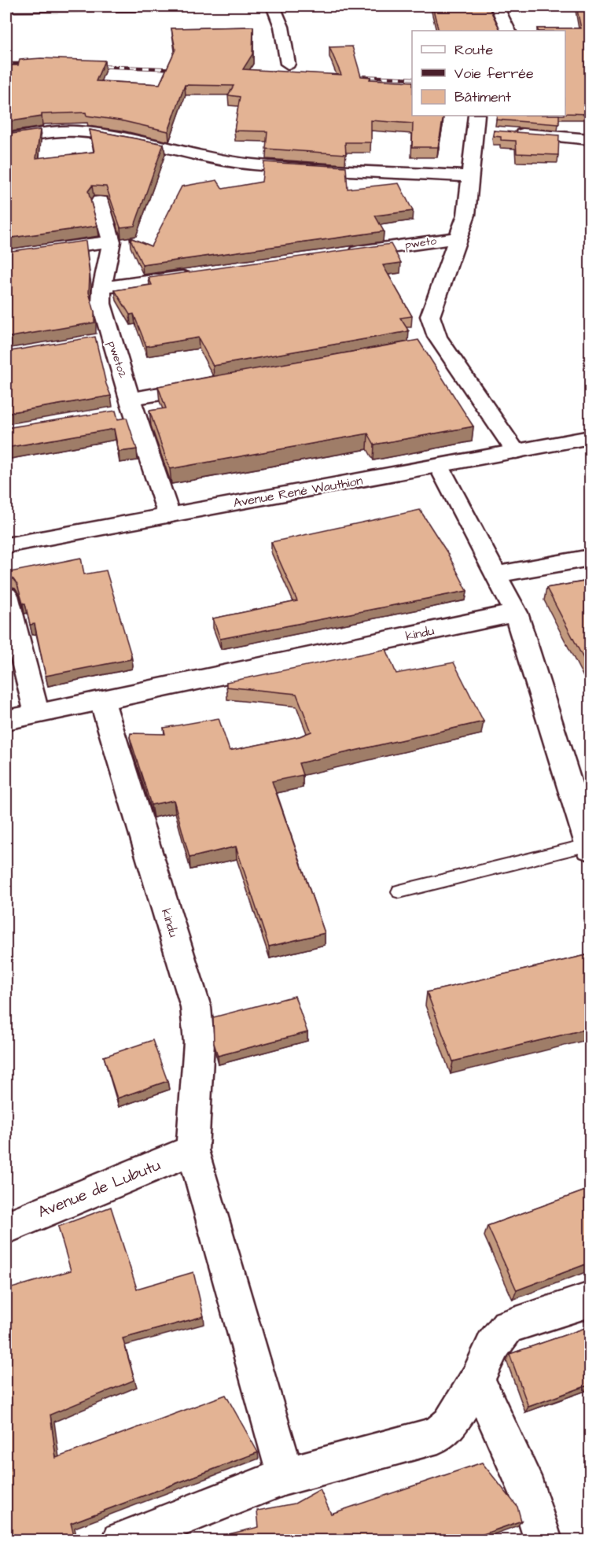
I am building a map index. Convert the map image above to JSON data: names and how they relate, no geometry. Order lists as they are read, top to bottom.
{
  "streets": {
    "street": [
      "pweto",
      "pweto2",
      "Avenue René Wauthion",
      "kindu",
      "Avenue de Lubutu"
    ]
  },
  "crossings": [
    ["pweto2", "Avenue René Wauthion"],
    ["kindu", "Avenue de Lubutu"]
  ],
  "legend": ["Route", "Voie ferrée", "Bâtiment"]
}
